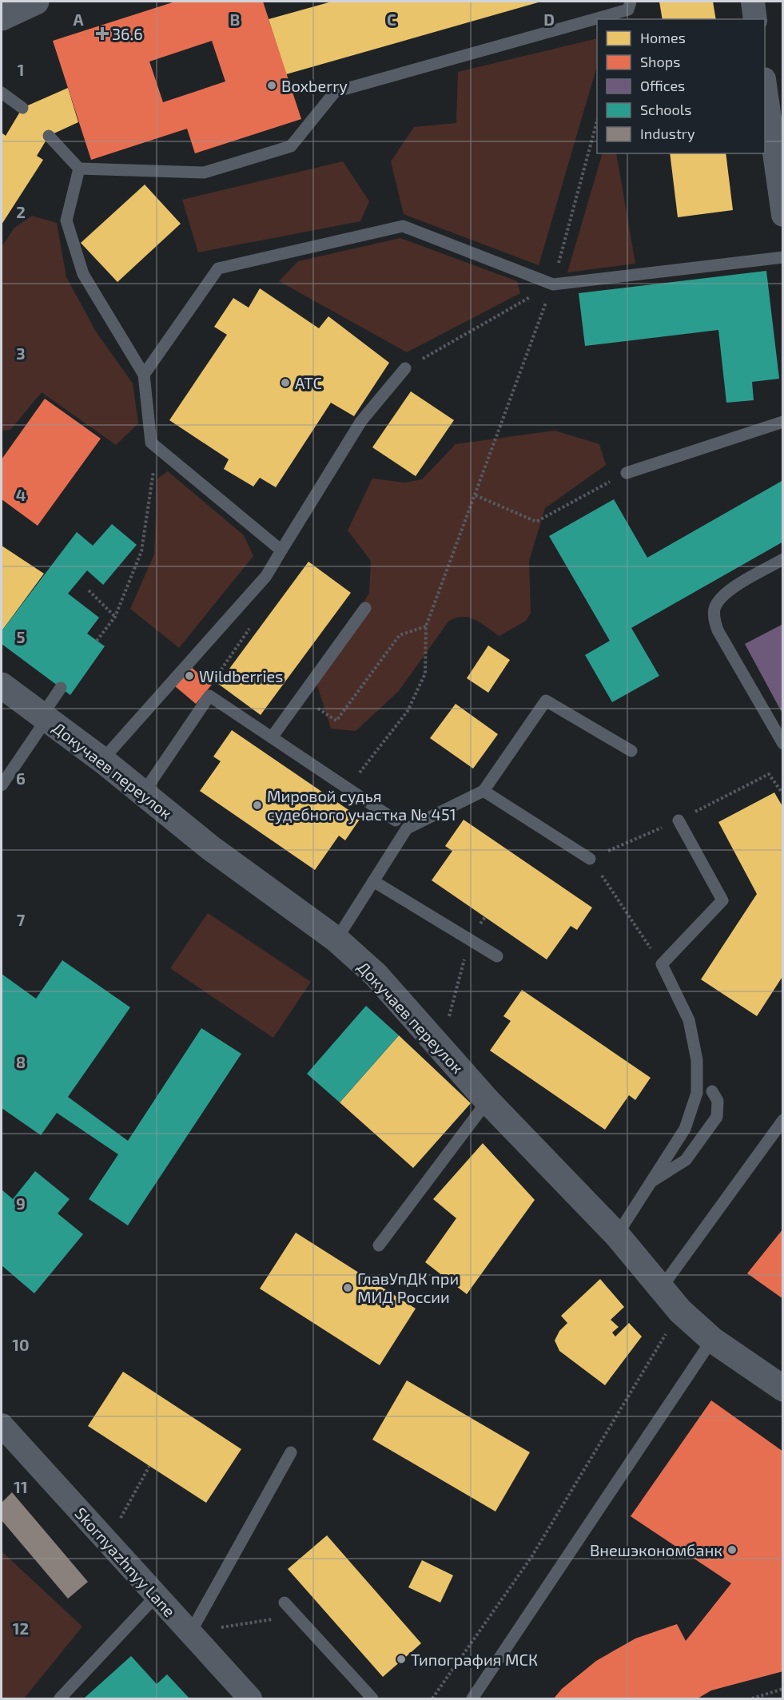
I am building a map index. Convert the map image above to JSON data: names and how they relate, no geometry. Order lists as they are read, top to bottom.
{
  "streets": {
    "street": ["Докучаев переулок", "Skornyazhnyy Lane"]
  },
  "places": {
    "health": ["36.6"],
    "other": [
      "Boxberry",
      "АТС",
      "Wildberries",
      "Мировой судья судебного участка № 451",
      "ГлавУпДК при МИД России",
      "Внешэкономбанк",
      "Типография МСК"
    ]
  },
  "legend": [
    "Homes",
    "Shops",
    "Offices",
    "Schools",
    "Industry"
  ],
  "grid": {
    "columns": [
      "A",
      "B",
      "C",
      "D"
    ],
    "rows": [
      "1",
      "2",
      "3",
      "4",
      "5",
      "6",
      "7",
      "8",
      "9",
      "10",
      "11",
      "12"
    ]
  }
}
